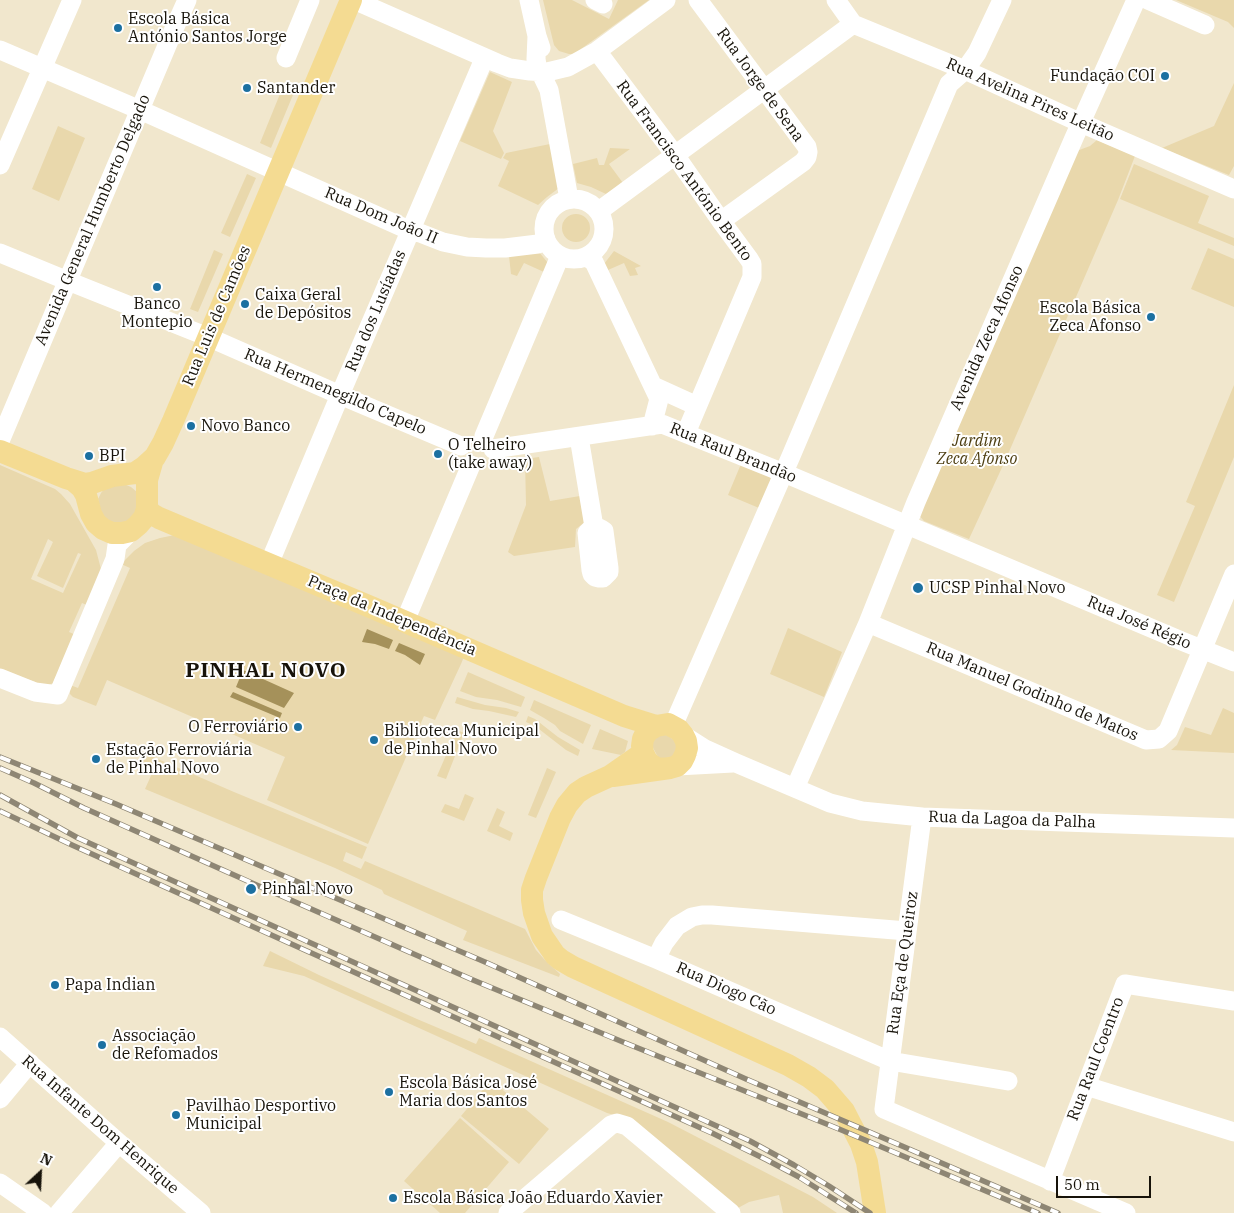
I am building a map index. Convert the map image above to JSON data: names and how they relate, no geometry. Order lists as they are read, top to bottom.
{
  "streets": {
    "main road": ["Rua Luis de Camões", "Praça da Independência"],
    "street": [
      "Rua Jorge de Sena",
      "Rua Avelina Pires Leitão",
      "Rua Francisco António Bento",
      "Rua Dom João II",
      "Avenida General Humberto Delgado",
      "Rua dos Lusíadas",
      "Avenida Zeca Afonso",
      "Rua Hermenegildo Capelo",
      "Rua Raul Brandão",
      "Rua José Régio",
      "Rua Manuel Godinho de Matos",
      "Rua da Lagoa da Palha",
      "Rua Eça de Queiroz",
      "Rua Diogo Cão",
      "Rua Raul Coentro",
      "Rua Infante Dom Henrique"
    ]
  },
  "crossings": [
    ["Rua Jorge de Sena", "Rua Francisco António Bento"],
    ["Rua Avelina Pires Leitão", "Avenida Zeca Afonso"],
    ["Rua Francisco António Bento", "Rua Raul Brandão"],
    ["Rua Dom João II", "Avenida General Humberto Delgado"],
    ["Rua Dom João II", "Rua dos Lusíadas"],
    ["Rua Dom João II", "Rua Luis de Camões"],
    ["Avenida General Humberto Delgado", "Rua Hermenegildo Capelo"],
    ["Rua dos Lusíadas", "Rua Hermenegildo Capelo"],
    ["Rua dos Lusíadas", "Praça da Independência"],
    ["Rua Luis de Camões", "Rua Hermenegildo Capelo"],
    ["Rua Luis de Camões", "Praça da Independência"],
    ["Avenida Zeca Afonso", "Rua Raul Brandão"],
    ["Avenida Zeca Afonso", "Rua José Régio"],
    ["Avenida Zeca Afonso", "Rua Manuel Godinho de Matos"],
    ["Avenida Zeca Afonso", "Rua da Lagoa da Palha"],
    ["Rua Hermenegildo Capelo", "Rua Raul Brandão"],
    ["Rua Raul Brandão", "Rua José Régio"],
    ["Rua José Régio", "Rua Manuel Godinho de Matos"],
    ["Rua da Lagoa da Palha", "Rua Eça de Queiroz"],
    ["Rua Eça de Queiroz", "Rua Diogo Cão"],
    ["Rua Eça de Queiroz", "Rua Raul Coentro"]
  ],
  "districts": ["PINHAL NOVO"],
  "parks": ["Jardim Zeca Afonso"],
  "places": [
    "Escola Básica António Santos Jorge",
    "Fundação COI",
    "Santander",
    "Banco Montepio",
    "Caixa Geral de Depósitos",
    "Escola Básica Zeca Afonso",
    "Novo Banco",
    "O Telheiro (take away)",
    "BPI",
    "UCSP Pinhal Novo",
    "O Ferroviário",
    "Biblioteca Municipal de Pinhal Novo",
    "Estação Ferroviária de Pinhal Novo",
    "Pinhal Novo",
    "Papa Indian",
    "Associação de Refomados",
    "Escola Básica José Maria dos Santos",
    "Pavilhão Desportivo Municipal",
    "Escola Básica João Eduardo Xavier"
  ],
  "scale_bar": "50 m",
  "north": "top right"
}
